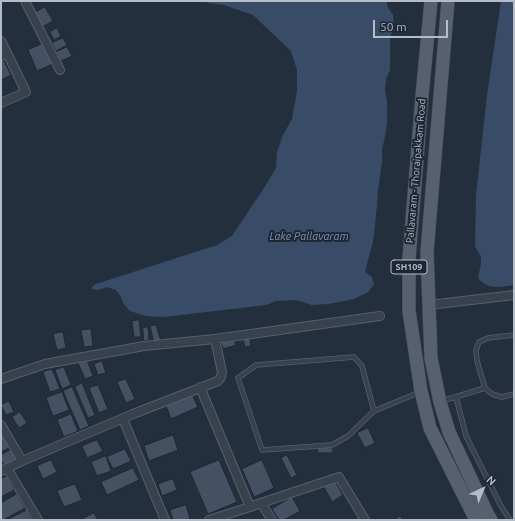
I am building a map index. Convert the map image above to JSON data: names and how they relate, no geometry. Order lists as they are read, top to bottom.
{
  "streets": {
    "main road": ["Pallavaram - Thoraipakkam Road", "SH109"]
  },
  "water": ["Lake Pallavaram"],
  "scale_bar": "50 m",
  "north": "top right"
}
